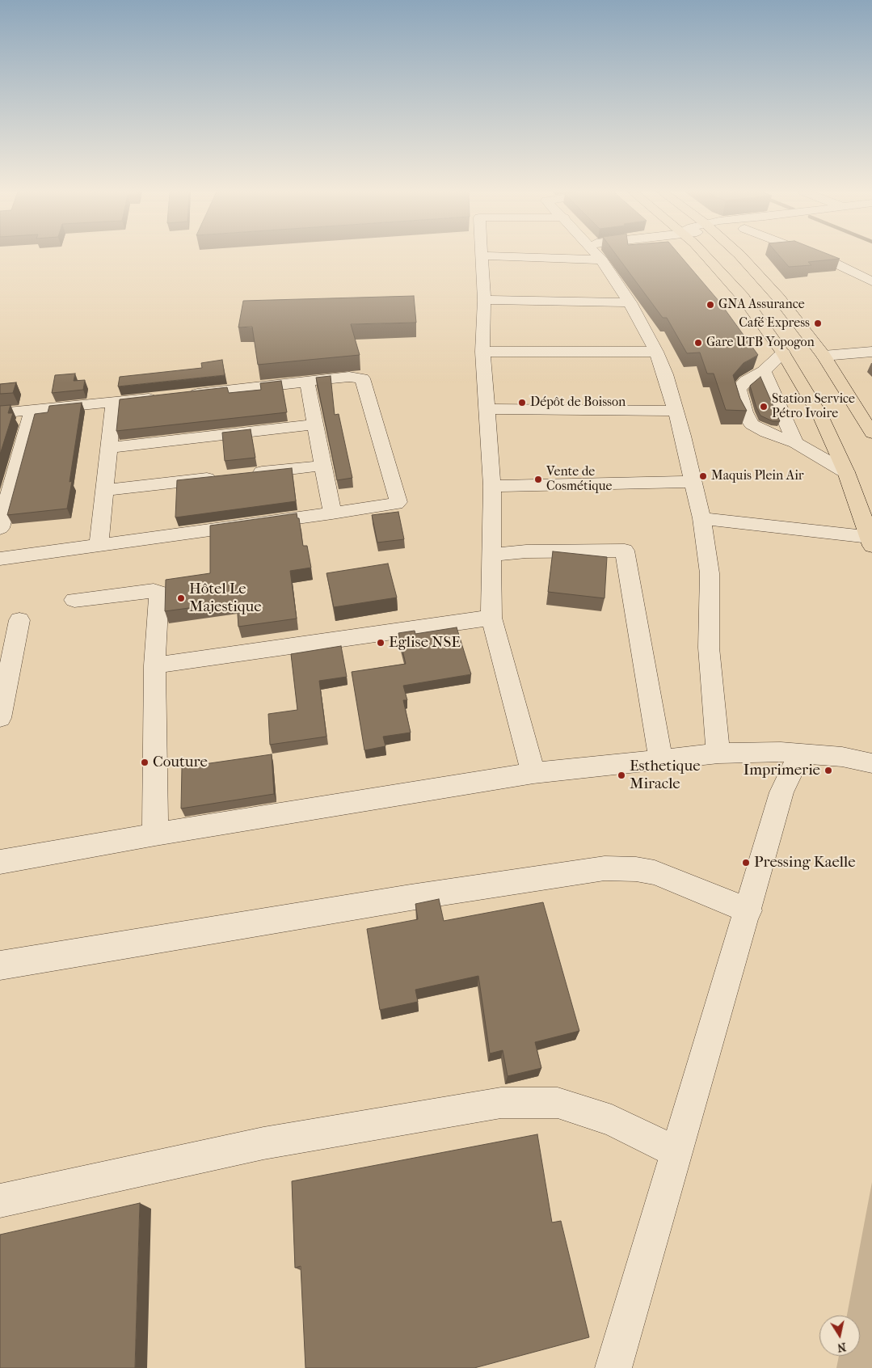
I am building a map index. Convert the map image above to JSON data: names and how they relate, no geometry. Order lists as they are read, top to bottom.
{
  "places": [
    "GNA Assurance",
    "Café Express",
    "Gare UTB Yopogon",
    "Dépôt de Boisson",
    "Station Service Pétro Ivoire",
    "Maquis Plein Air",
    "Vente de Cosmétique",
    "Hôtel Le Majestique",
    "Eglise NSE",
    "Couture",
    "Imprimerie",
    "Esthetique Miracle",
    "Pressing Kaelle"
  ],
  "north": "bottom"
}
